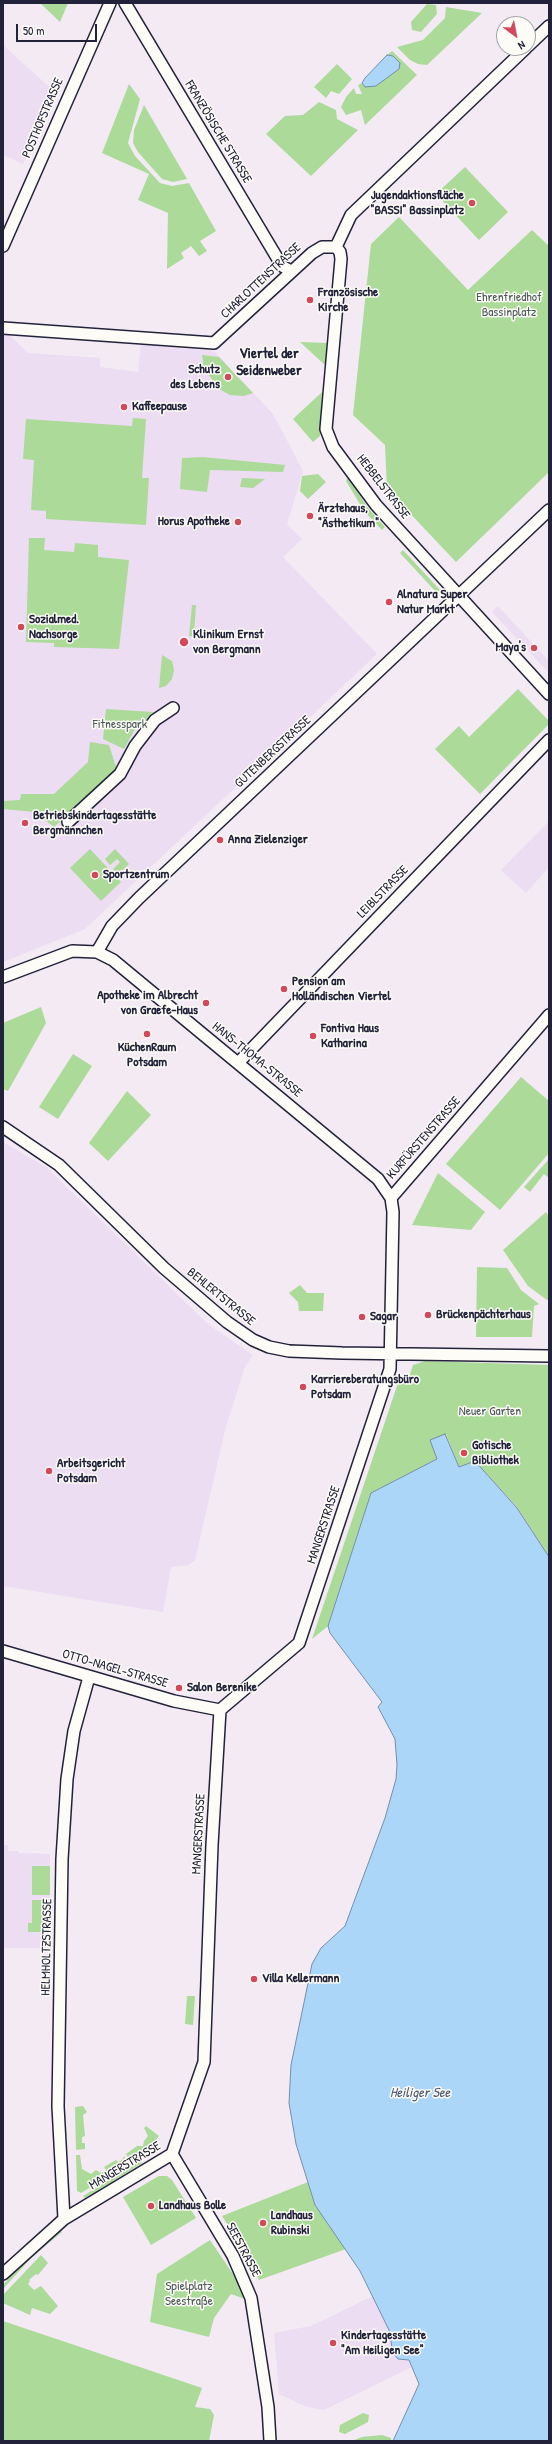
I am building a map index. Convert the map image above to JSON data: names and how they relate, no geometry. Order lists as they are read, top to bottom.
{
  "streets": {
    "street": [
      "POSTHOFSTRASSE",
      "FRANZÖSISCHE STRASSE",
      "CHARLOTTENSTRASSE",
      "HEBBELSTRASSE",
      "GUTENBERGSTRASSE",
      "LEIBLSTRASSE",
      "HANS-THOMA-STRASSE",
      "KURFÜRSTENSTRASSE",
      "BEHLERTSTRASSE",
      "MANGERSTRASSE",
      "OTTO-NAGEL-STRASSE",
      "HELMHOLTZSTRASSE",
      "SEESTRASSE"
    ]
  },
  "crossings": [
    ["FRANZÖSISCHE STRASSE", "CHARLOTTENSTRASSE"],
    ["CHARLOTTENSTRASSE", "HEBBELSTRASSE"],
    ["HEBBELSTRASSE", "GUTENBERGSTRASSE"],
    ["GUTENBERGSTRASSE", "HANS-THOMA-STRASSE"],
    ["LEIBLSTRASSE", "HANS-THOMA-STRASSE"],
    ["HANS-THOMA-STRASSE", "KURFÜRSTENSTRASSE"],
    ["KURFÜRSTENSTRASSE", "BEHLERTSTRASSE"],
    ["KURFÜRSTENSTRASSE", "MANGERSTRASSE"],
    ["BEHLERTSTRASSE", "MANGERSTRASSE"],
    ["MANGERSTRASSE", "OTTO-NAGEL-STRASSE"],
    ["MANGERSTRASSE", "HELMHOLTZSTRASSE"],
    ["MANGERSTRASSE", "SEESTRASSE"],
    ["OTTO-NAGEL-STRASSE", "HELMHOLTZSTRASSE"]
  ],
  "districts": ["Viertel der Seidenweber"],
  "water": ["Heiliger See"],
  "parks": [
    "Ehrenfriedhof Bassinplatz",
    "Fitnesspark",
    "Neuer Garten",
    "Spielplatz Seestraße"
  ],
  "places": [
    "Jugendaktionsfläche \"BASSI\" Bassinplatz",
    "Französische Kirche",
    "Schutz des Lebens",
    "Kaffeepause",
    "Ärztehaus, \"Ästhetikum\"",
    "Horus Apotheke",
    "Alnatura Super Natur Markt",
    "Sozialmed. Nachsorge",
    "Klinikum Ernst von Bergmann",
    "Maya's",
    "Betriebskindertagesstätte Bergmännchen",
    "Anna Zielenziger",
    "Sportzentrum",
    "Pension am Holländischen Viertel",
    "Apotheke im Albrecht von Graefe-Haus",
    "KüchenRaum Potsdam",
    "Fontiva Haus Katharina",
    "Brückenpächterhaus",
    "Sagar",
    "Karriereberatungsbüro Potsdam",
    "Gotische Bibliothek",
    "Arbeitsgericht Potsdam",
    "Salon Berenike",
    "Villa Kellermann",
    "Landhaus Bolle",
    "Landhaus Rubinski",
    "Kindertagesstätte \"Am Heiligen See\""
  ],
  "scale_bar": "50 m",
  "north": "bottom right"
}
